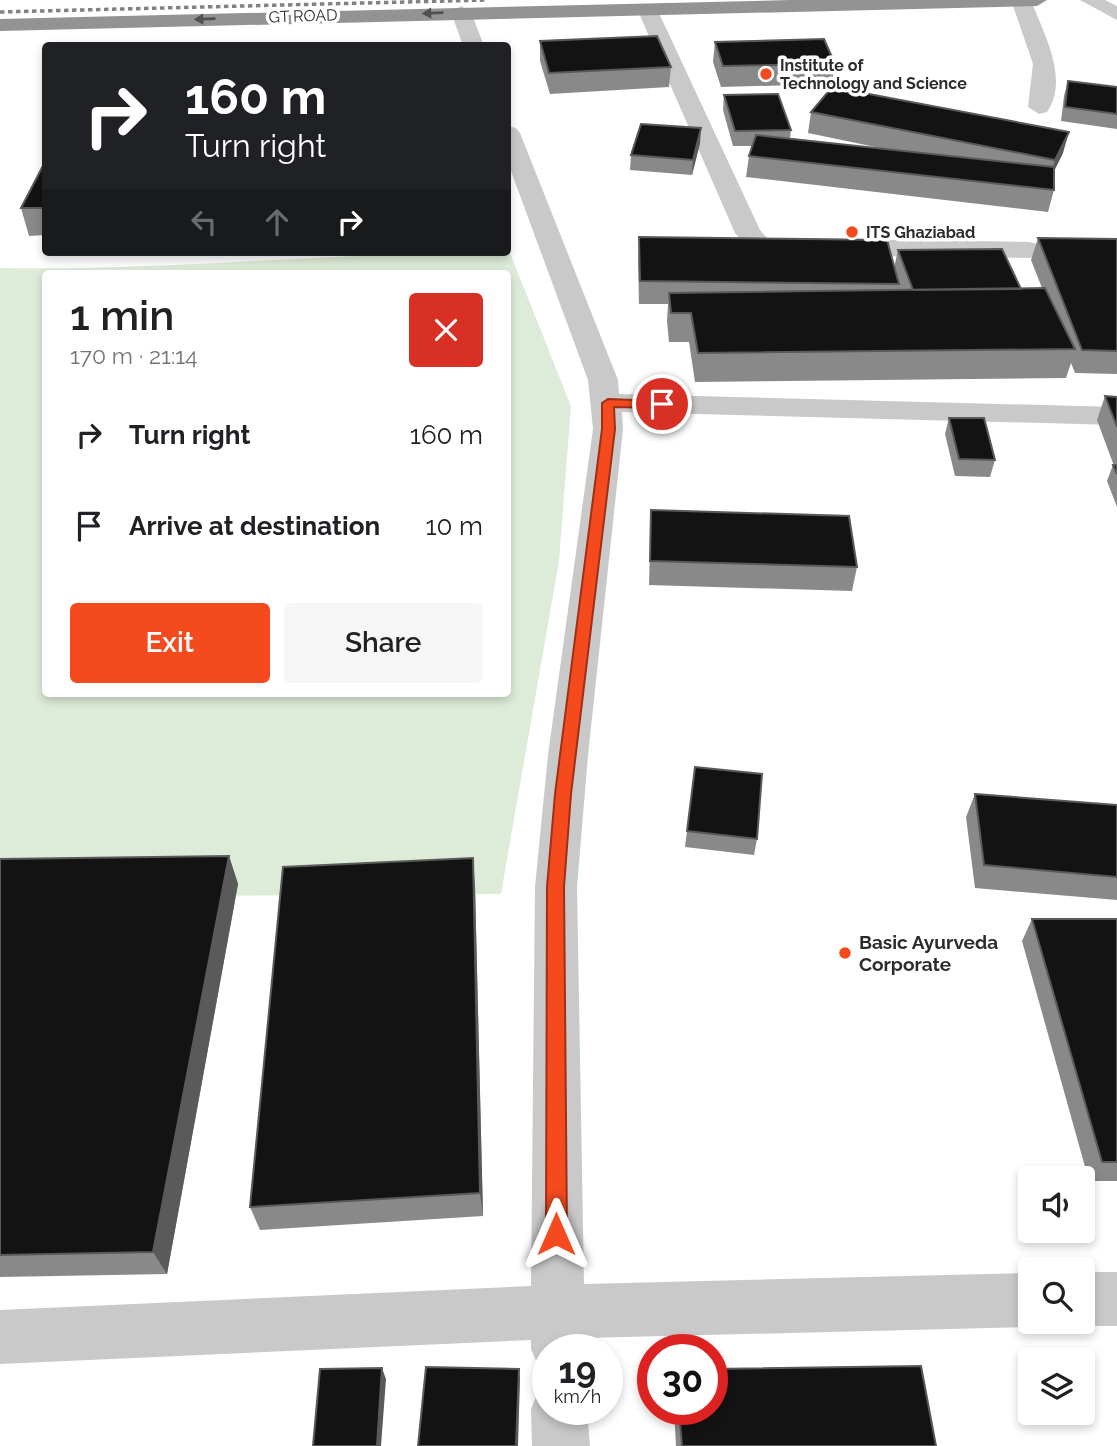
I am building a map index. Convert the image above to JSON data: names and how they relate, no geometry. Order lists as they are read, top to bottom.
{
  "streets": {
    "highway": ["GT ROAD"]
  },
  "one_way": ["GT ROAD"],
  "places": ["Institute of Technology and Science", "ITS Ghaziabad", "Basic Ayurveda Corporate"],
  "page": {
    "turn": ["160 m", "Turn right"],
    "heading": ["1 min", "170 m · 21:14"],
    "list": [
      {
        "name": "Turn right",
        "value": "160 m"
      },
      {
        "name": "Arrive at destination",
        "value": "10 m"
      }
    ],
    "buttons": ["Exit", "Share"],
    "speed": "19 km/h",
    "limit": "30"
  }
}
